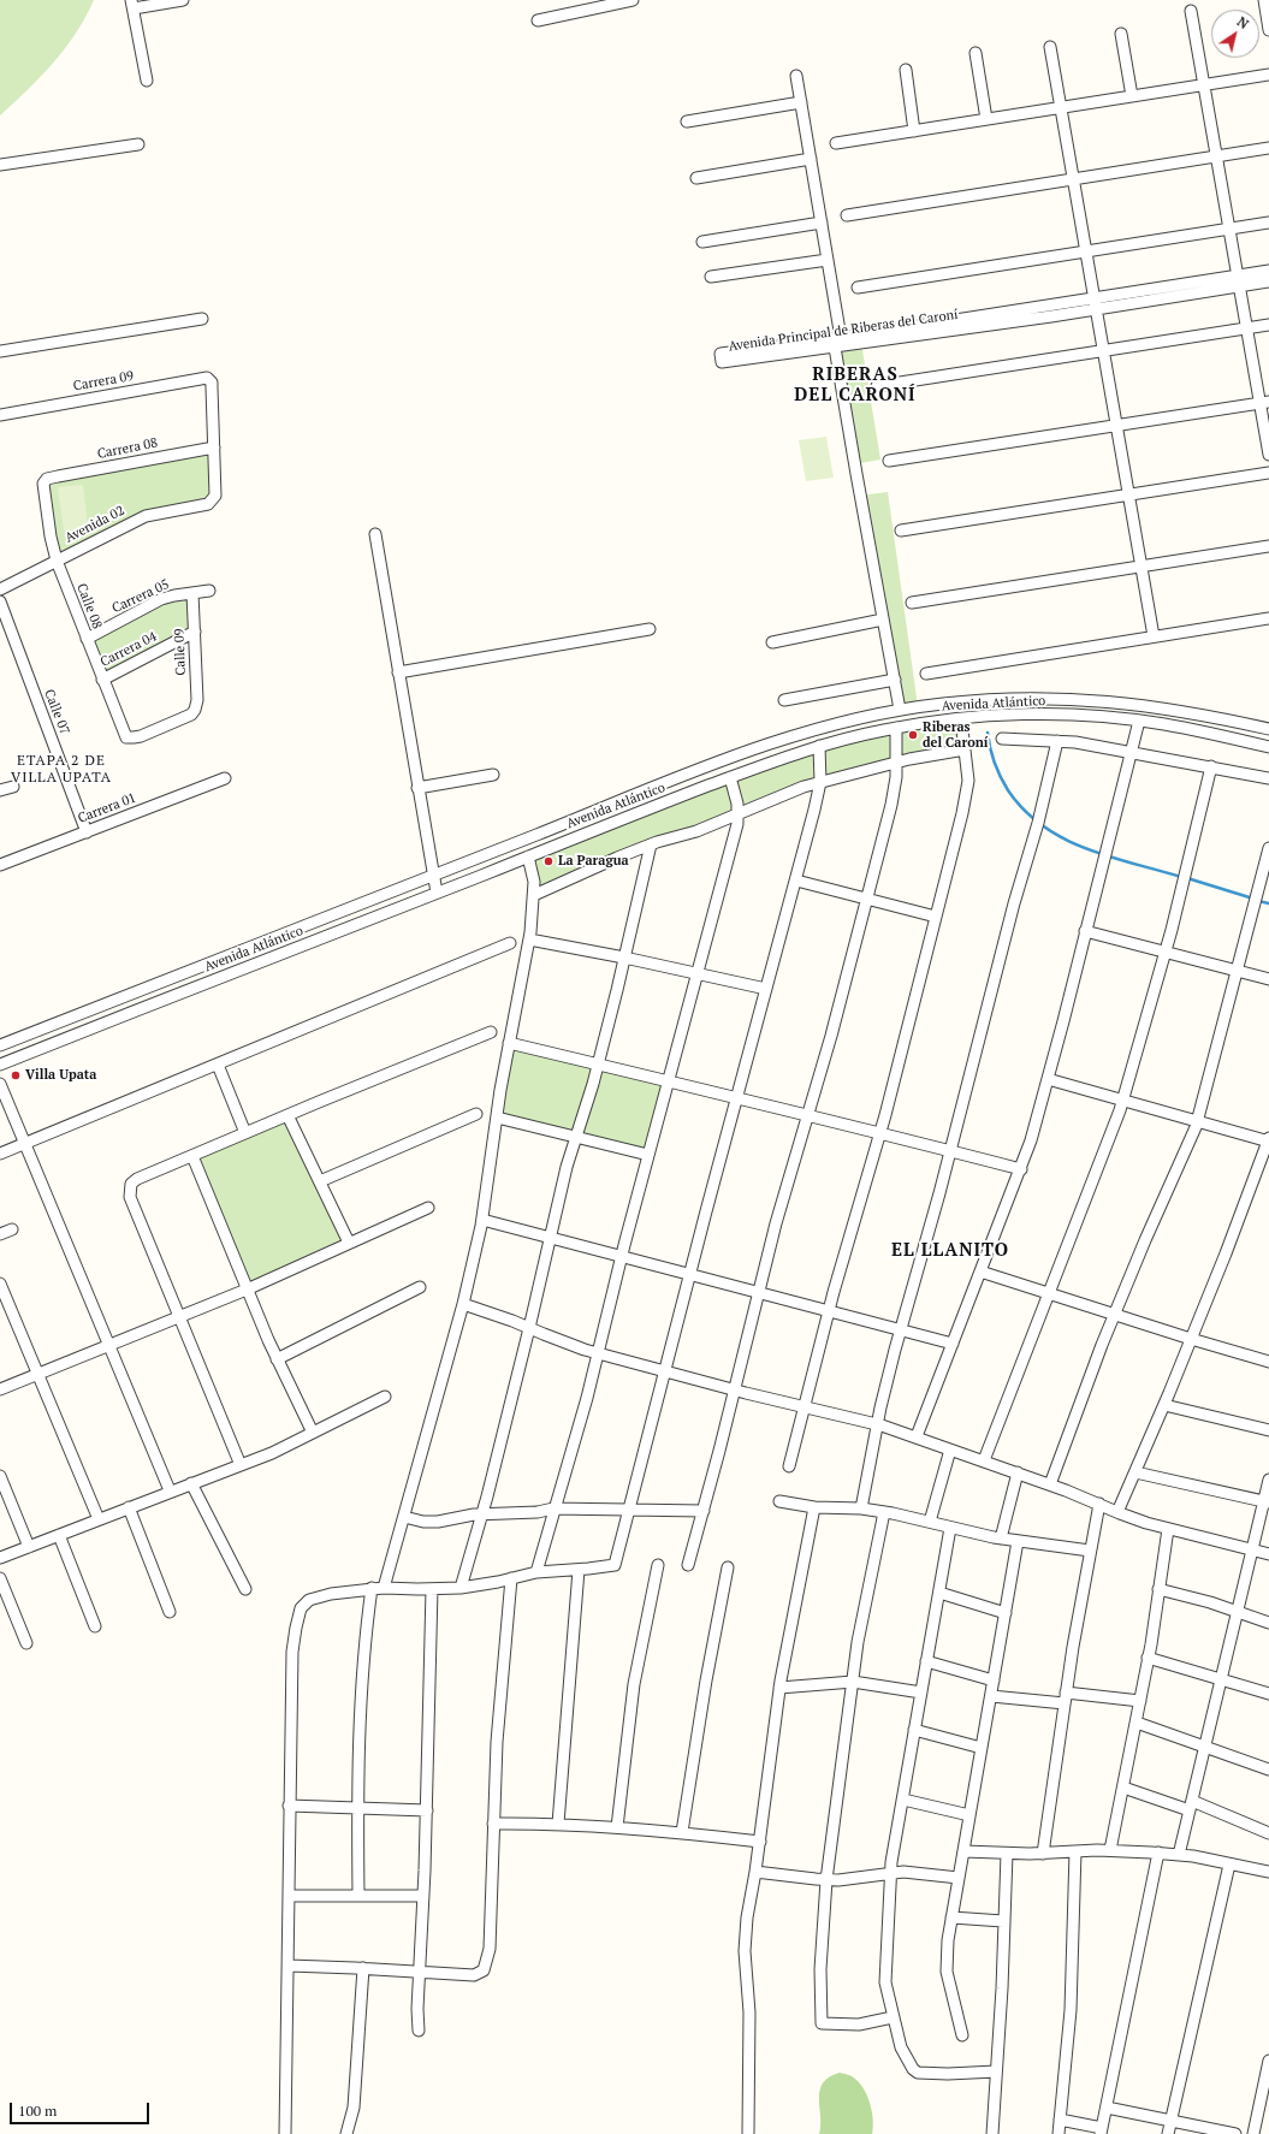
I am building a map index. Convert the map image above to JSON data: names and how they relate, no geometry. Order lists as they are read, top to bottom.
{
  "streets": {
    "street": [
      "Avenida Principal de Riberas del Caroní",
      "Carrera 09",
      "Carrera 08",
      "Avenida 02",
      "Carrera 05",
      "Calle 08",
      "Carrera 04",
      "Calle 09",
      "Avenida Atlántico",
      "Calle 07",
      "Carrera 01"
    ]
  },
  "crossings": [
    ["Carrera 09", "Carrera 08"],
    ["Carrera 09", "Avenida 02"],
    ["Carrera 08", "Avenida 02"],
    ["Carrera 08", "Calle 08"],
    ["Avenida 02", "Calle 08"],
    ["Carrera 05", "Calle 08"],
    ["Carrera 05", "Calle 09"],
    ["Calle 08", "Carrera 04"],
    ["Calle 08", "Calle 09"],
    ["Carrera 04", "Calle 09"],
    ["Calle 07", "Carrera 01"]
  ],
  "districts": ["RIBERAS DEL CARONÍ", "ETAPA 2 DE VILLA UPATA", "EL LLANITO"],
  "places": ["Riberas del Caroní", "La Paragua", "Villa Upata"],
  "scale_bar": "100 m",
  "north": "top right"
}
